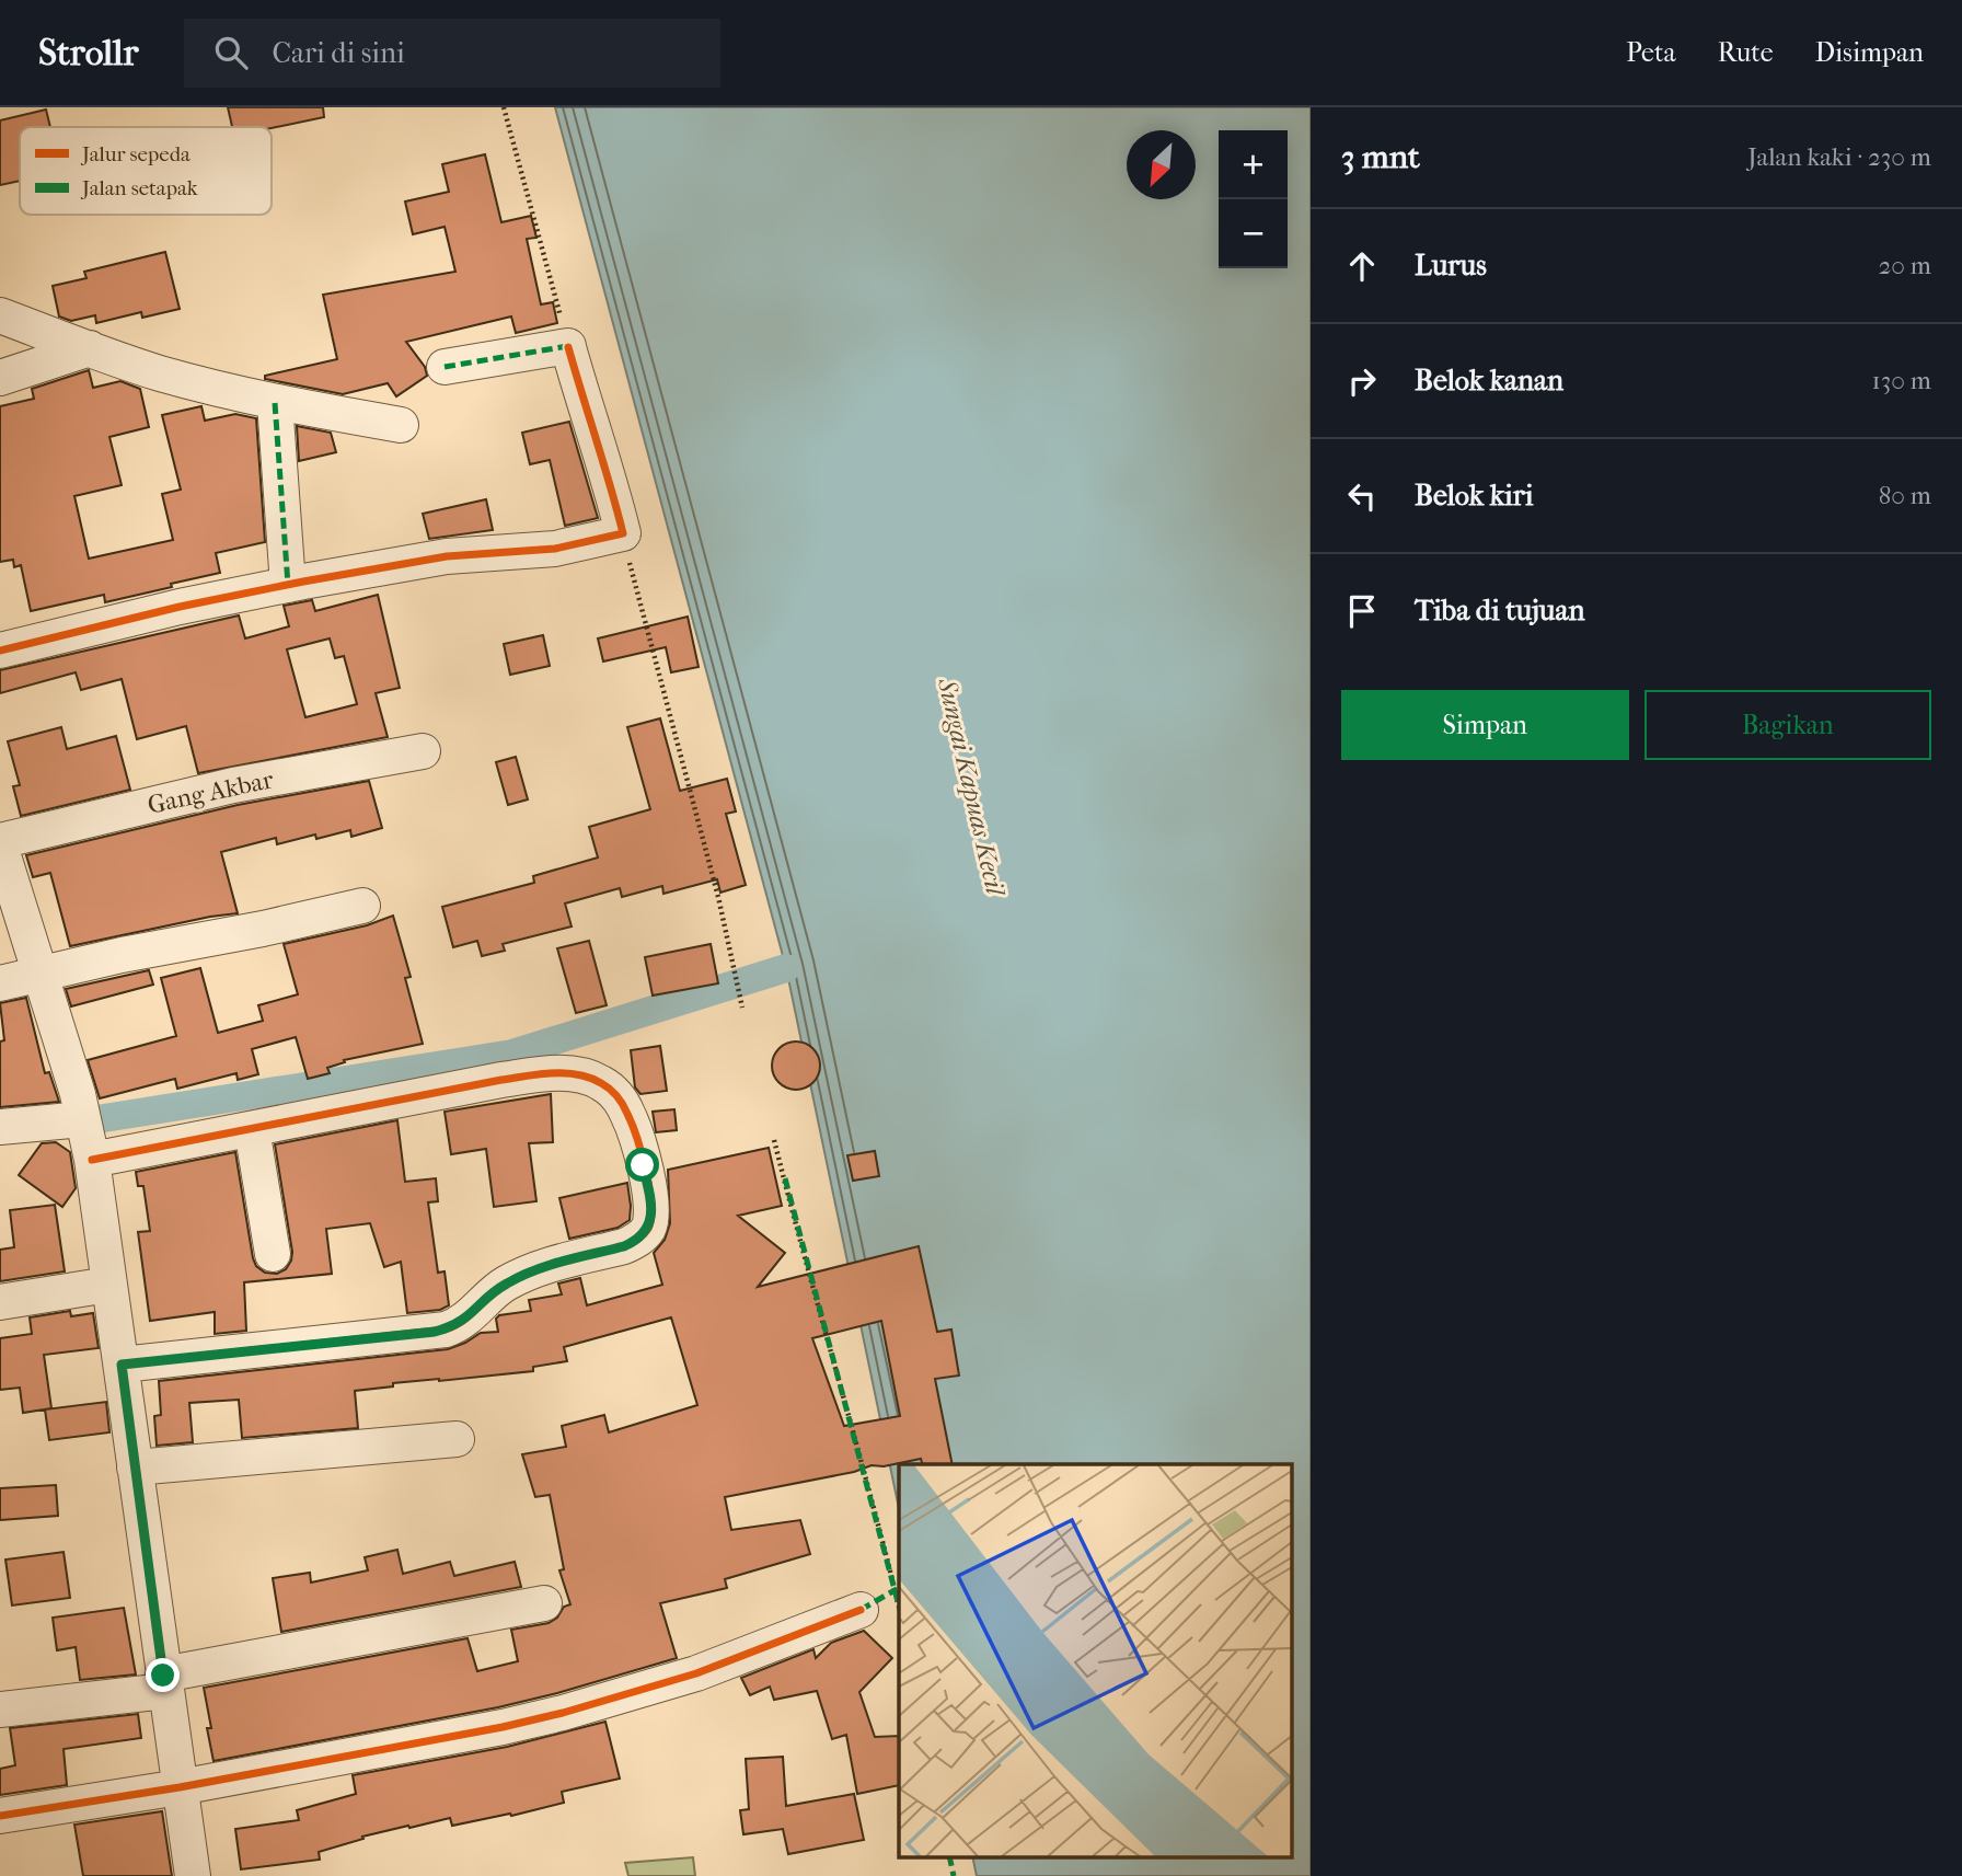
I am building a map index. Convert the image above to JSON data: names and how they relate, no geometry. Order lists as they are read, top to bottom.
{
  "streets": {
    "street": ["Gang Akbar"]
  },
  "water": ["Sungai Kapuas Kecil"],
  "legend": ["Jalur sepeda", "Jalan setapak"],
  "north": "bottom left",
  "page": {
    "header": "Strollr",
    "search": "Cari di sini",
    "nav": ["Peta", "Rute", "Disimpan"],
    "heading": ["3 mnt", "Jalan kaki · 230 m"],
    "map_buttons": ["+", "−"],
    "list": [
      ["Lurus", "20 m"],
      ["Belok kanan", "130 m"],
      ["Belok kiri", "80 m"],
      "Tiba di tujuan"
    ],
    "buttons": ["Simpan", "Bagikan"]
  }
}
